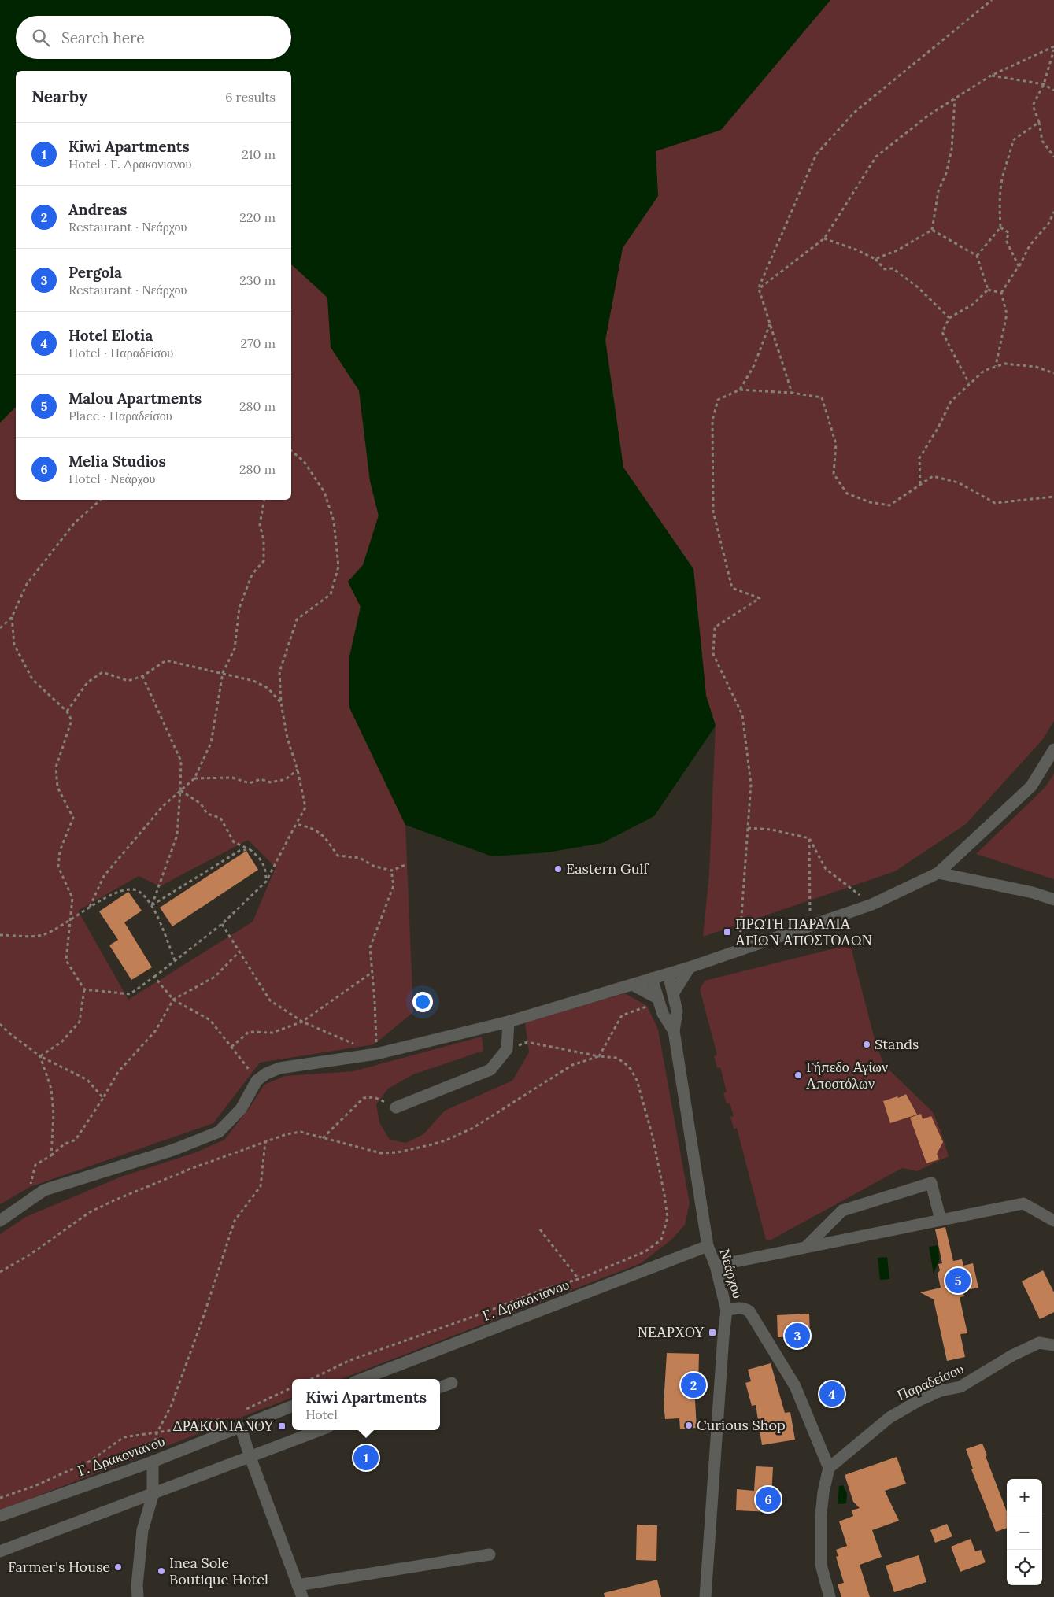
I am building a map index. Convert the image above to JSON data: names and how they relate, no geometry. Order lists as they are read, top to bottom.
{
  "streets": {
    "street": ["Νεάρχου", "Γ. Δρακονιανου", "Παραδείσου"]
  },
  "crossings": [
    ["Νεάρχου", "Γ. Δρακονιανου"]
  ],
  "places": {
    "other": [
      "Eastern Gulf",
      "Stands",
      "Γήπεδο Αγίων Αποστόλων",
      "Curious Shop",
      "Farmer's House",
      "Inea Sole Boutique Hotel"
    ],
    "transit": ["ΠΡΩΤΗ ΠΑΡΑΛΙΑ ΑΓΙΩΝ ΑΠΟΣΤΟΛΩΝ", "ΝΕΑΡΧΟΥ", "ΔΡΑΚΟΝΙΑΝΟΥ"]
  },
  "page": {
    "search": "Search here",
    "heading": ["Nearby", "6 results"],
    "list": [
      {
        "mark": "1",
        "name": "Kiwi Apartments",
        "note": "Hotel · Γ. Δρακονιανου",
        "value": "210 m"
      },
      {
        "mark": "2",
        "name": "Andreas",
        "note": "Restaurant · Νεάρχου",
        "value": "220 m"
      },
      {
        "mark": "3",
        "name": "Pergola",
        "note": "Restaurant · Νεάρχου",
        "value": "230 m"
      },
      {
        "mark": "4",
        "name": "Hotel Elotia",
        "note": "Hotel · Παραδείσου",
        "value": "270 m"
      },
      {
        "mark": "5",
        "name": "Malou Apartments",
        "note": "Place · Παραδείσου",
        "value": "280 m"
      },
      {
        "mark": "6",
        "name": "Melia Studios",
        "note": "Hotel · Νεάρχου",
        "value": "280 m"
      }
    ],
    "pins": [
      "5",
      "3",
      "2",
      "4",
      "1",
      "6"
    ],
    "popup": ["Kiwi Apartments", "Hotel"],
    "map_buttons": ["+", "−"]
  }
}
